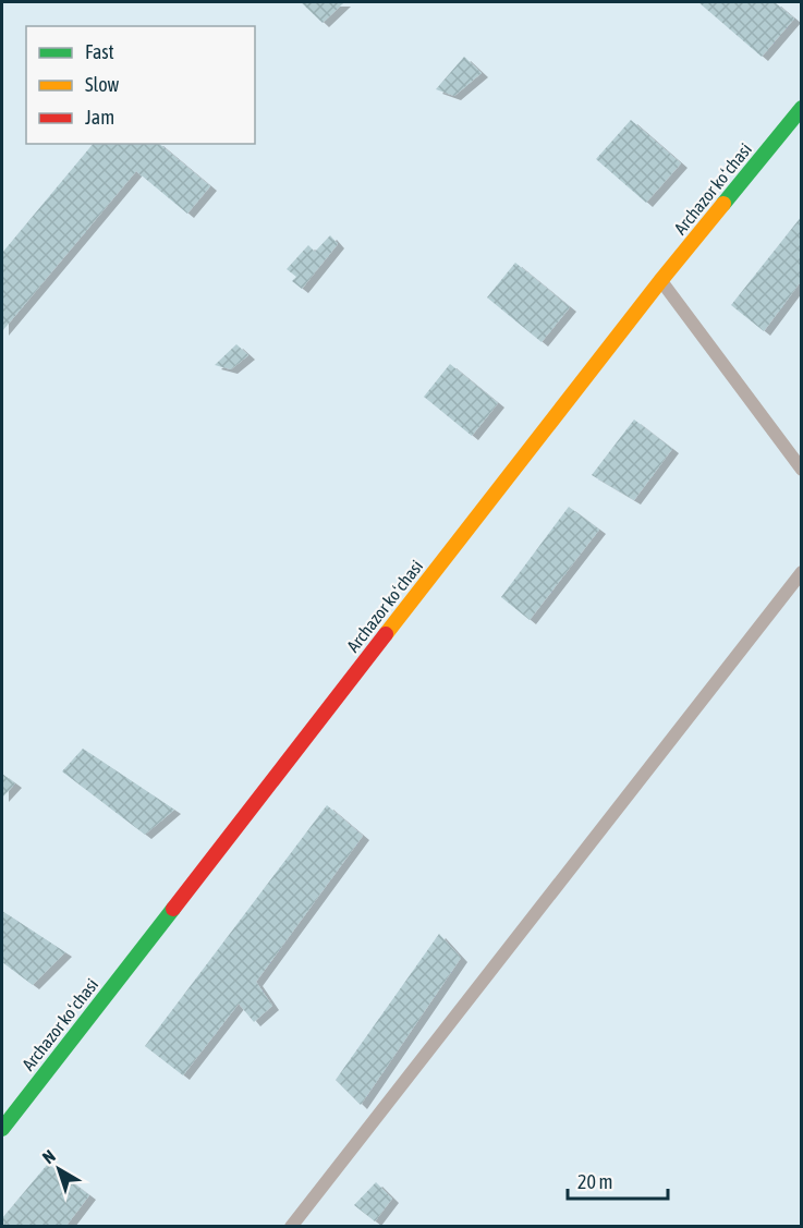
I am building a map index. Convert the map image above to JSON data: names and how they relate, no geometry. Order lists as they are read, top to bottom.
{
  "streets": {
    "street": ["Archazor koʻchasi"]
  },
  "legend": ["Fast", "Slow", "Jam"],
  "scale_bar": "20 m",
  "north": "top left"
}
